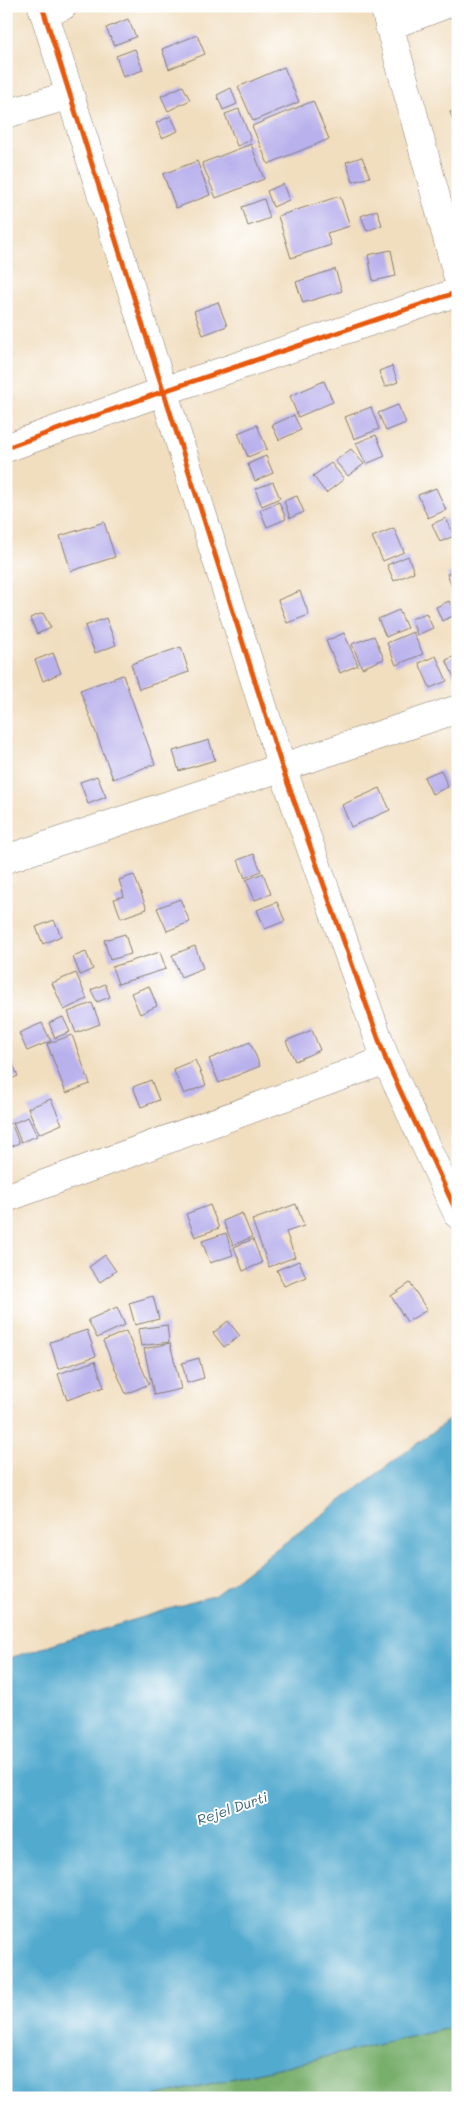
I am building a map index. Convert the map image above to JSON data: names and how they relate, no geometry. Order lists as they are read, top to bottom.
{
  "water": ["Rejel Durti"]
}
